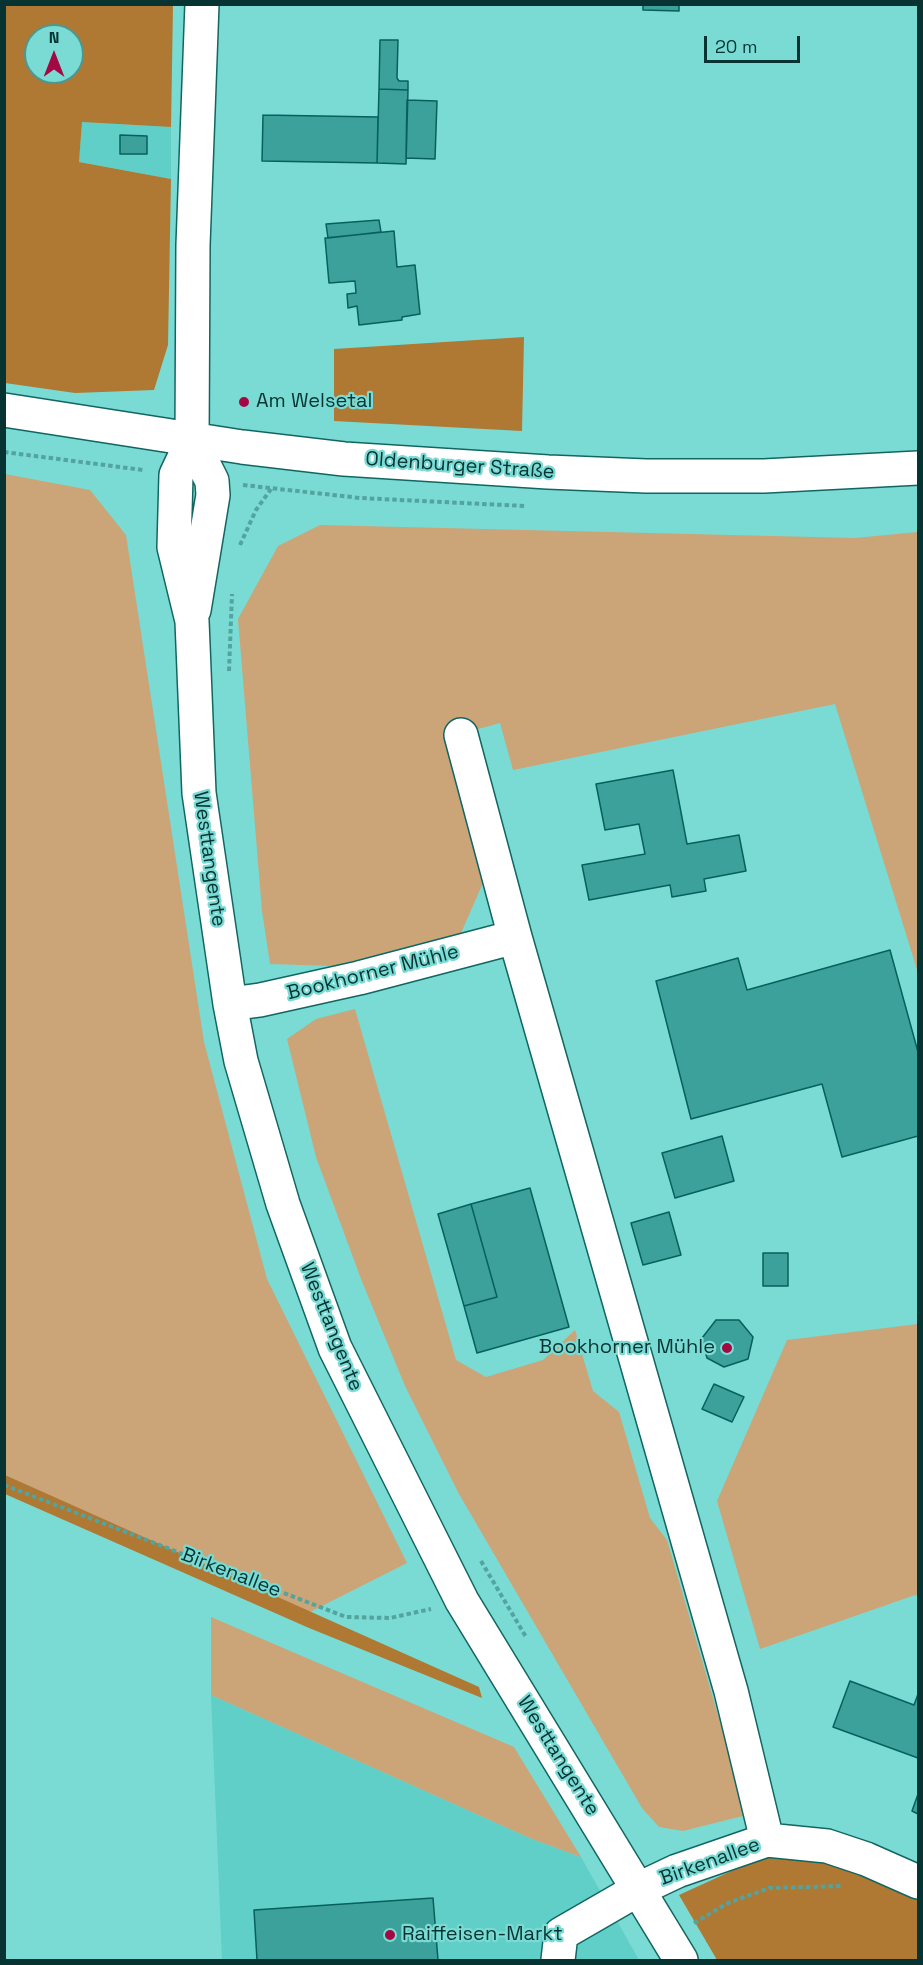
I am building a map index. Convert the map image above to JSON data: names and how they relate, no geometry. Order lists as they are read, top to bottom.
{
  "streets": {
    "street": [
      "Oldenburger Straße",
      "Westtangente",
      "Bookhorner Mühle",
      "Birkenallee"
    ]
  },
  "crossings": [
    ["Oldenburger Straße", "Westtangente"],
    ["Westtangente", "Bookhorner Mühle"],
    ["Westtangente", "Birkenallee"]
  ],
  "places": ["Am Welsetal", "Bookhorner Mühle", "Raiffeisen-Markt"],
  "scale_bar": "20 m",
  "north": "top"
}
